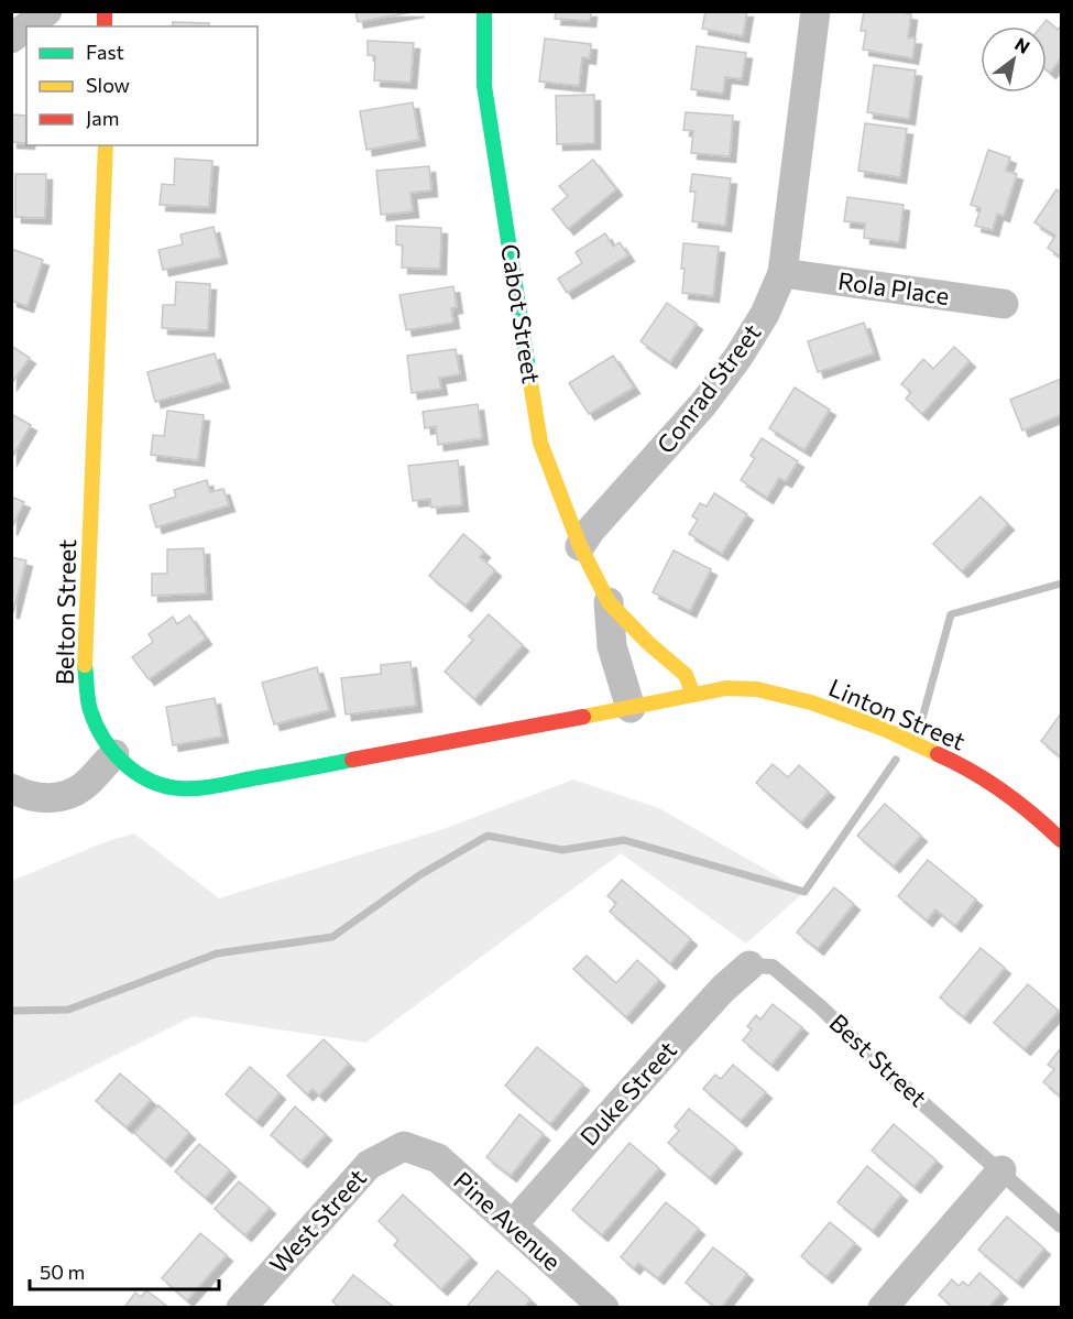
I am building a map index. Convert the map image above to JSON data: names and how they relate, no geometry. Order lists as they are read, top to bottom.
{
  "streets": {
    "street": [
      "Rola Place",
      "Cabot Street",
      "Conrad Street",
      "Belton Street",
      "Linton Street",
      "Duke Street",
      "West Street",
      "Pine Avenue"
    ],
    "lane": ["Best Street"]
  },
  "crossings": [
    ["Rola Place", "Conrad Street"],
    ["Cabot Street", "Conrad Street"],
    ["Cabot Street", "Belton Street"],
    ["Cabot Street", "Linton Street"],
    ["Belton Street", "Linton Street"],
    ["Best Street", "Duke Street"],
    ["Duke Street", "Pine Avenue"],
    ["West Street", "Pine Avenue"]
  ],
  "legend": ["Fast", "Slow", "Jam"],
  "scale_bar": "50 m",
  "north": "top right"
}
